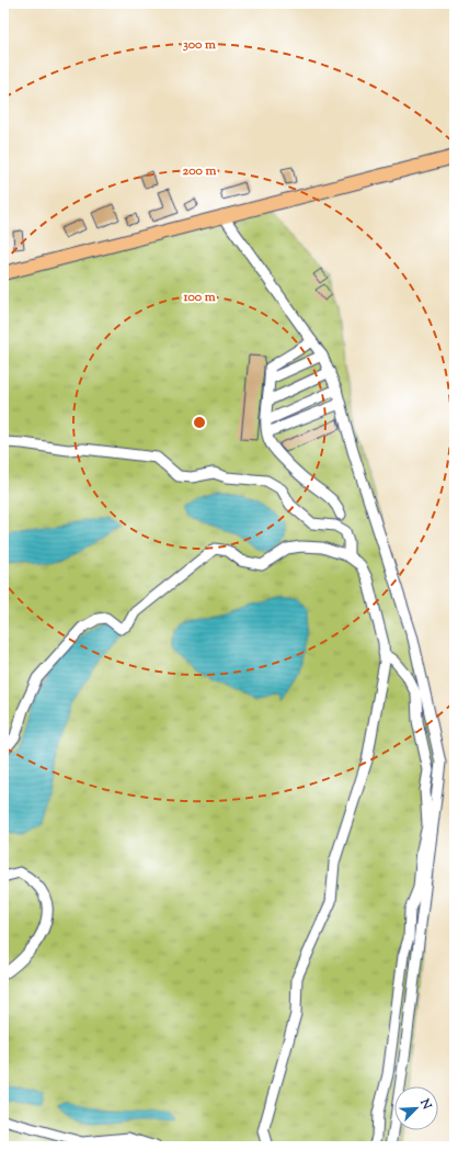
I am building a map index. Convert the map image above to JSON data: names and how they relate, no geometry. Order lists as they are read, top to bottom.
{
  "north": "top right",
  "rings": ["300 m", "200 m", "100 m"]
}
